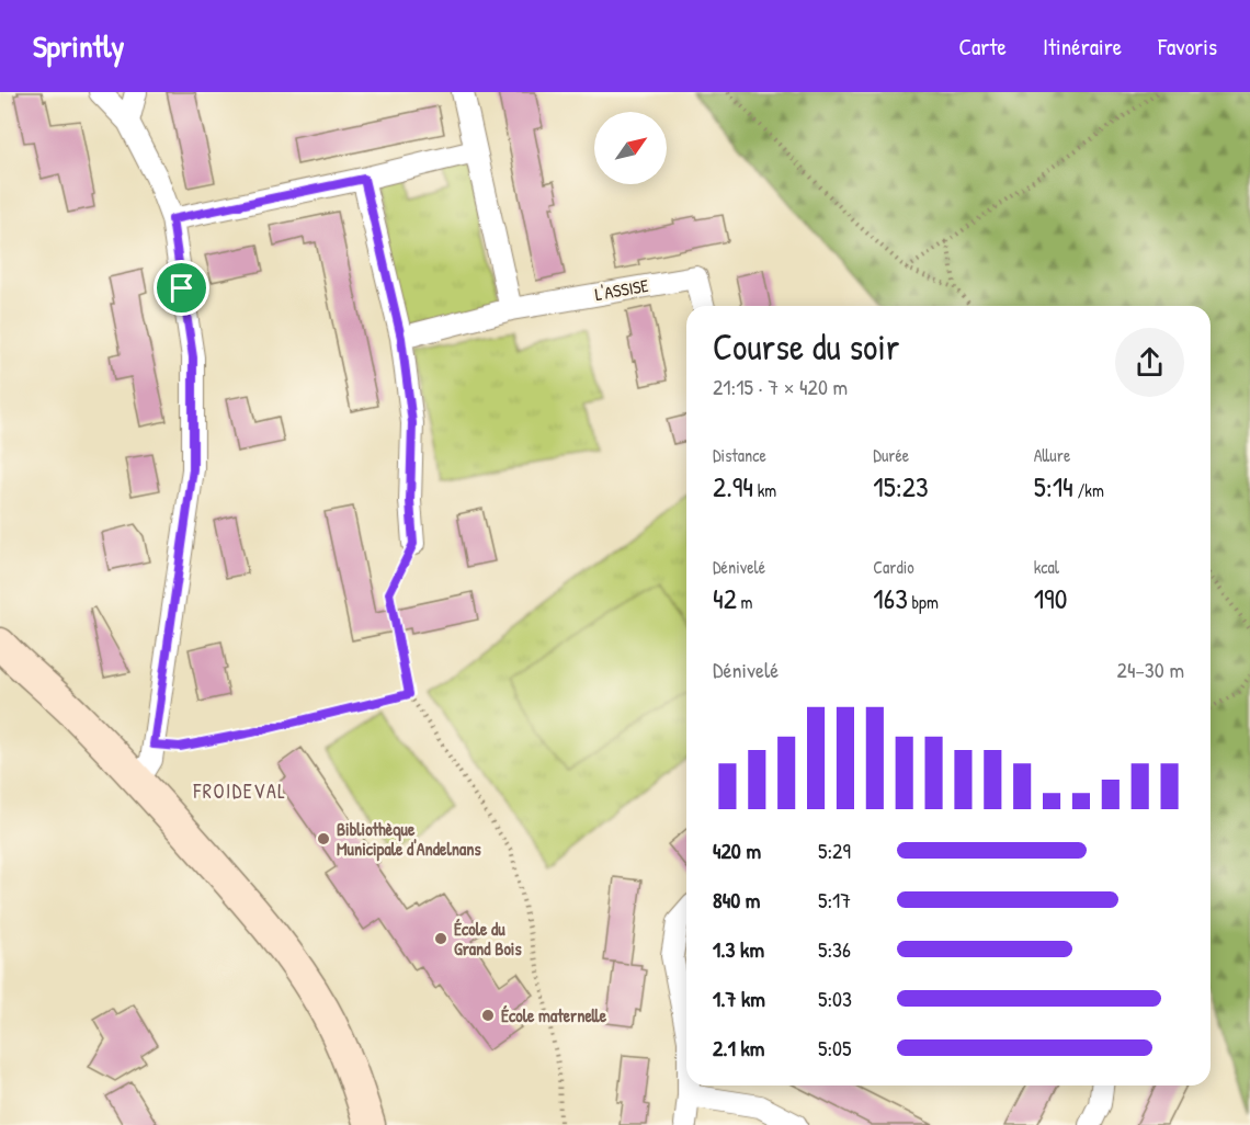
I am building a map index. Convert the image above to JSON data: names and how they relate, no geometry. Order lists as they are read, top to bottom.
{
  "streets": {
    "street": ["L'ASSISE"]
  },
  "districts": ["FROIDEVAL"],
  "places": ["Bibliothèque Municipale d'Andelnans", "École du Grand Bois", "École maternelle"],
  "north": "top right",
  "page": {
    "header": "Sprintly",
    "nav": ["Carte", "Itinéraire", "Favoris"],
    "heading": ["Course du soir", "21:15 · 7 × 420 m"],
    "stats": [
      ["Distance", "2.94 km"],
      ["Durée", "15:23"],
      ["Allure", "5:14 /km"],
      ["Dénivelé", "42 m"],
      ["Cardio", "163 bpm"],
      ["kcal", "190"]
    ],
    "chart": ["Dénivelé", "24–30 m"],
    "list": [
      {
        "name": "420 m",
        "note": "5:29"
      },
      {
        "name": "840 m",
        "note": "5:17"
      },
      {
        "name": "1.3 km",
        "note": "5:36"
      },
      {
        "name": "1.7 km",
        "note": "5:03"
      },
      {
        "name": "2.1 km",
        "note": "5:05"
      }
    ]
  }
}
